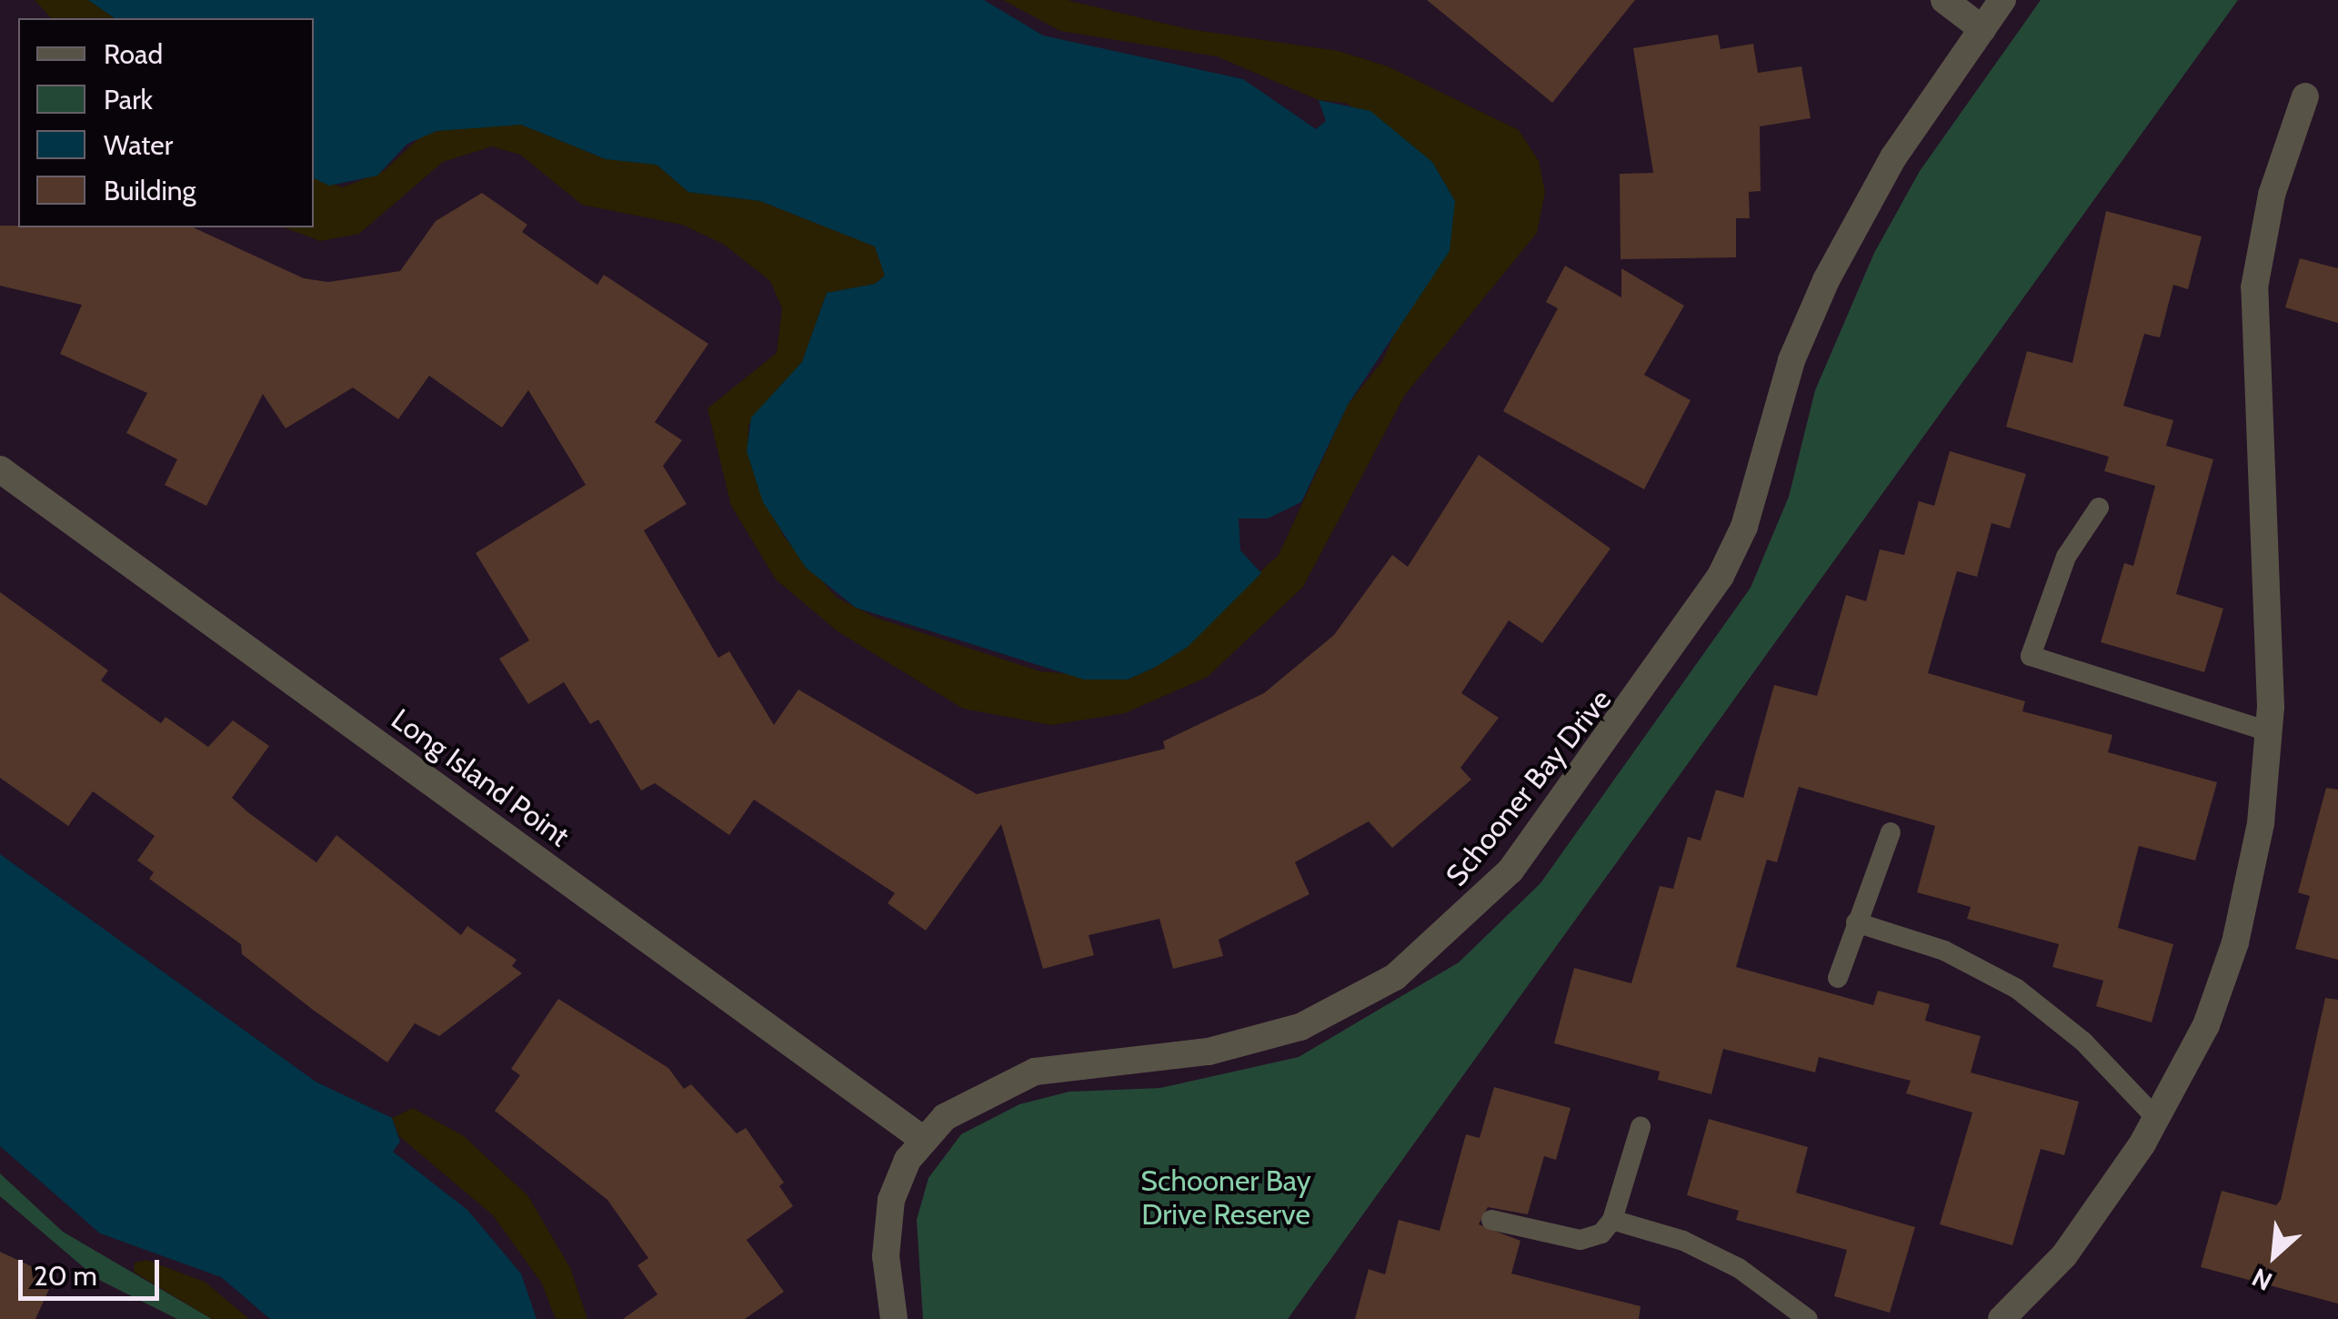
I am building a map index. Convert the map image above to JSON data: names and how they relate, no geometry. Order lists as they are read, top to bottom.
{
  "streets": {
    "street": ["Long Island Point", "Schooner Bay Drive"]
  },
  "crossings": [
    ["Long Island Point", "Schooner Bay Drive"]
  ],
  "parks": ["Schooner Bay Drive Reserve"],
  "legend": [
    "Road",
    "Park",
    "Water",
    "Building"
  ],
  "scale_bar": "20 m",
  "north": "bottom left"
}
